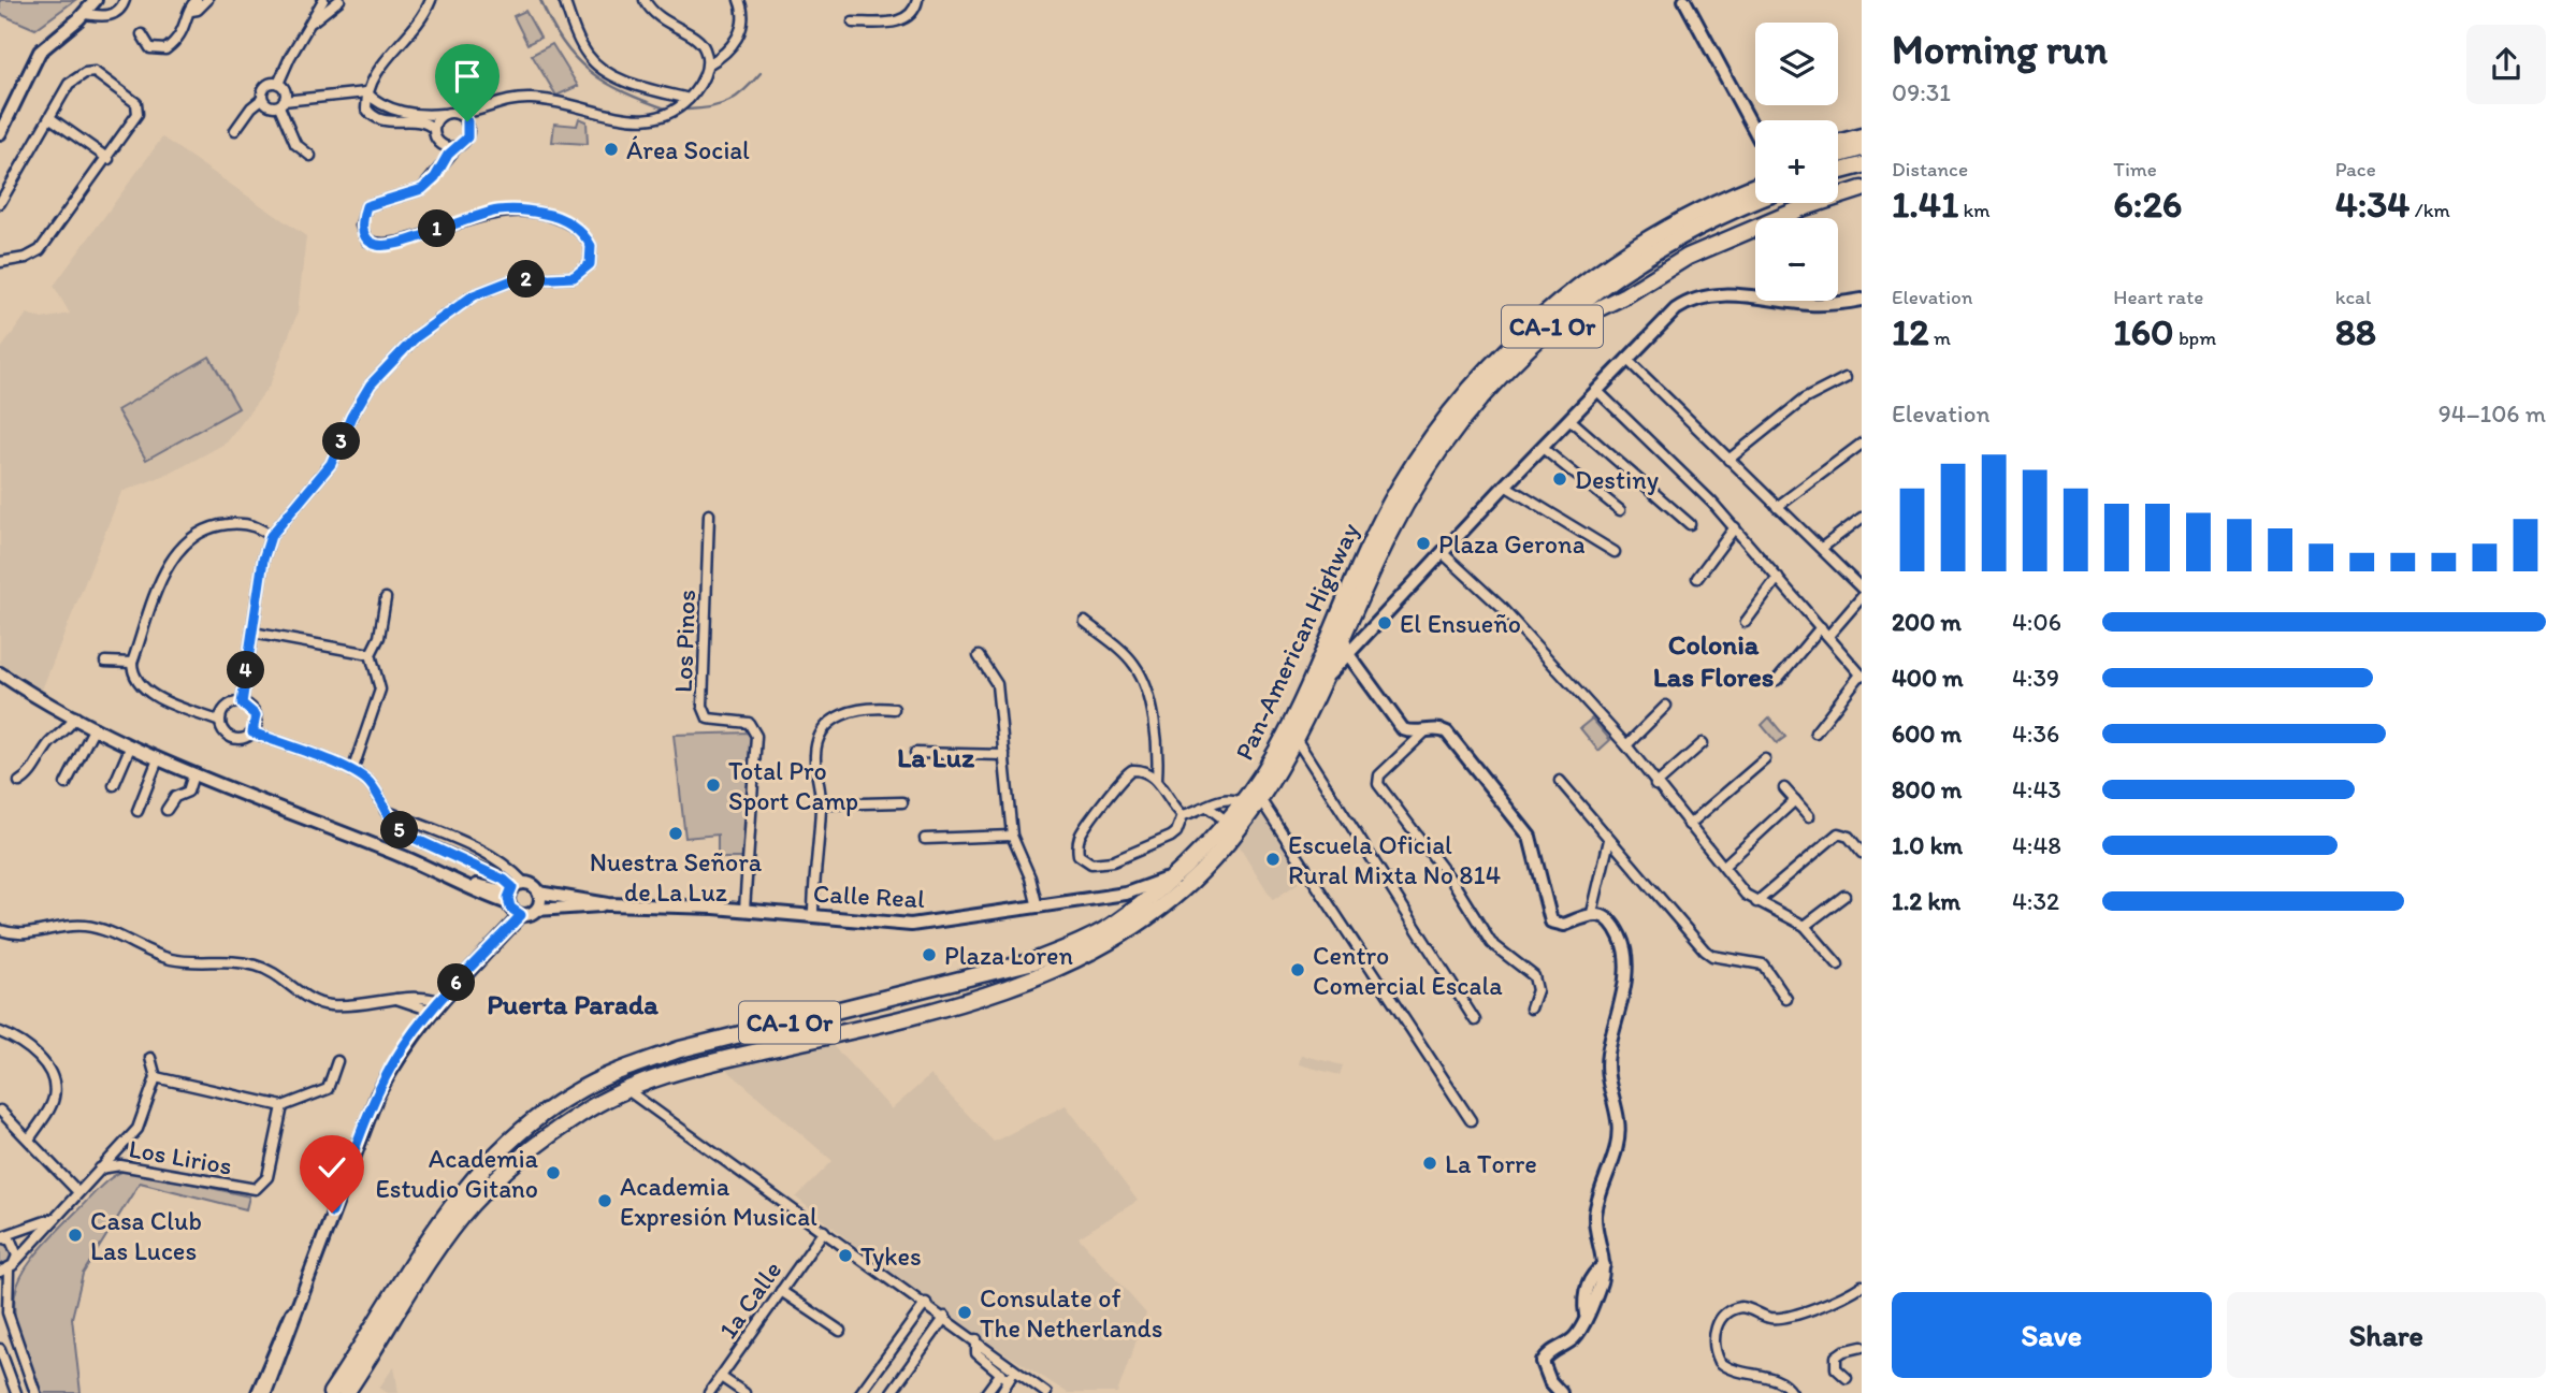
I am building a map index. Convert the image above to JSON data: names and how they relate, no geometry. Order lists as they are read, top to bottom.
{
  "streets": {
    "highway": ["CA-1 Or", "Pan-American Highway"],
    "main road": ["Calle Real"],
    "street": ["Los Pinos", "Los Lirios", "1a Calle"]
  },
  "crossings": [
    ["Los Pinos", "Calle Real"],
    ["Pan-American Highway", "Calle Real"]
  ],
  "districts": ["Colonia Las Flores", "La Luz", "Puerta Parada"],
  "places": [
    "Área Social",
    "Destiny",
    "Plaza Gerona",
    "El Ensueño",
    "Total Pro Sport Camp",
    "Nuestra Señora de La Luz",
    "Escuela Oficial Rural Mixta No 814",
    "Plaza Loren",
    "Centro Comercial Escala",
    "La Torre",
    "Academia Estudio Gitano",
    "Academia Expresión Musical",
    "Casa Club Las Luces",
    "Tykes",
    "Consulate of The Netherlands"
  ],
  "page": {
    "heading": ["Morning run", "09:31"],
    "map_buttons": ["+", "−"],
    "stats": [
      ["Distance", "1.41 km"],
      ["Time", "6:26"],
      ["Pace", "4:34 /km"],
      ["Elevation", "12 m"],
      ["Heart rate", "160 bpm"],
      ["kcal", "88"]
    ],
    "pins": [
      "1",
      "2",
      "3",
      "4",
      "5",
      "6"
    ],
    "chart": ["Elevation", "94–106 m"],
    "list": [
      {
        "name": "200 m",
        "note": "4:06"
      },
      {
        "name": "400 m",
        "note": "4:39"
      },
      {
        "name": "600 m",
        "note": "4:36"
      },
      {
        "name": "800 m",
        "note": "4:43"
      },
      {
        "name": "1.0 km",
        "note": "4:48"
      },
      {
        "name": "1.2 km",
        "note": "4:32"
      }
    ],
    "buttons": ["Save", "Share"]
  }
}
